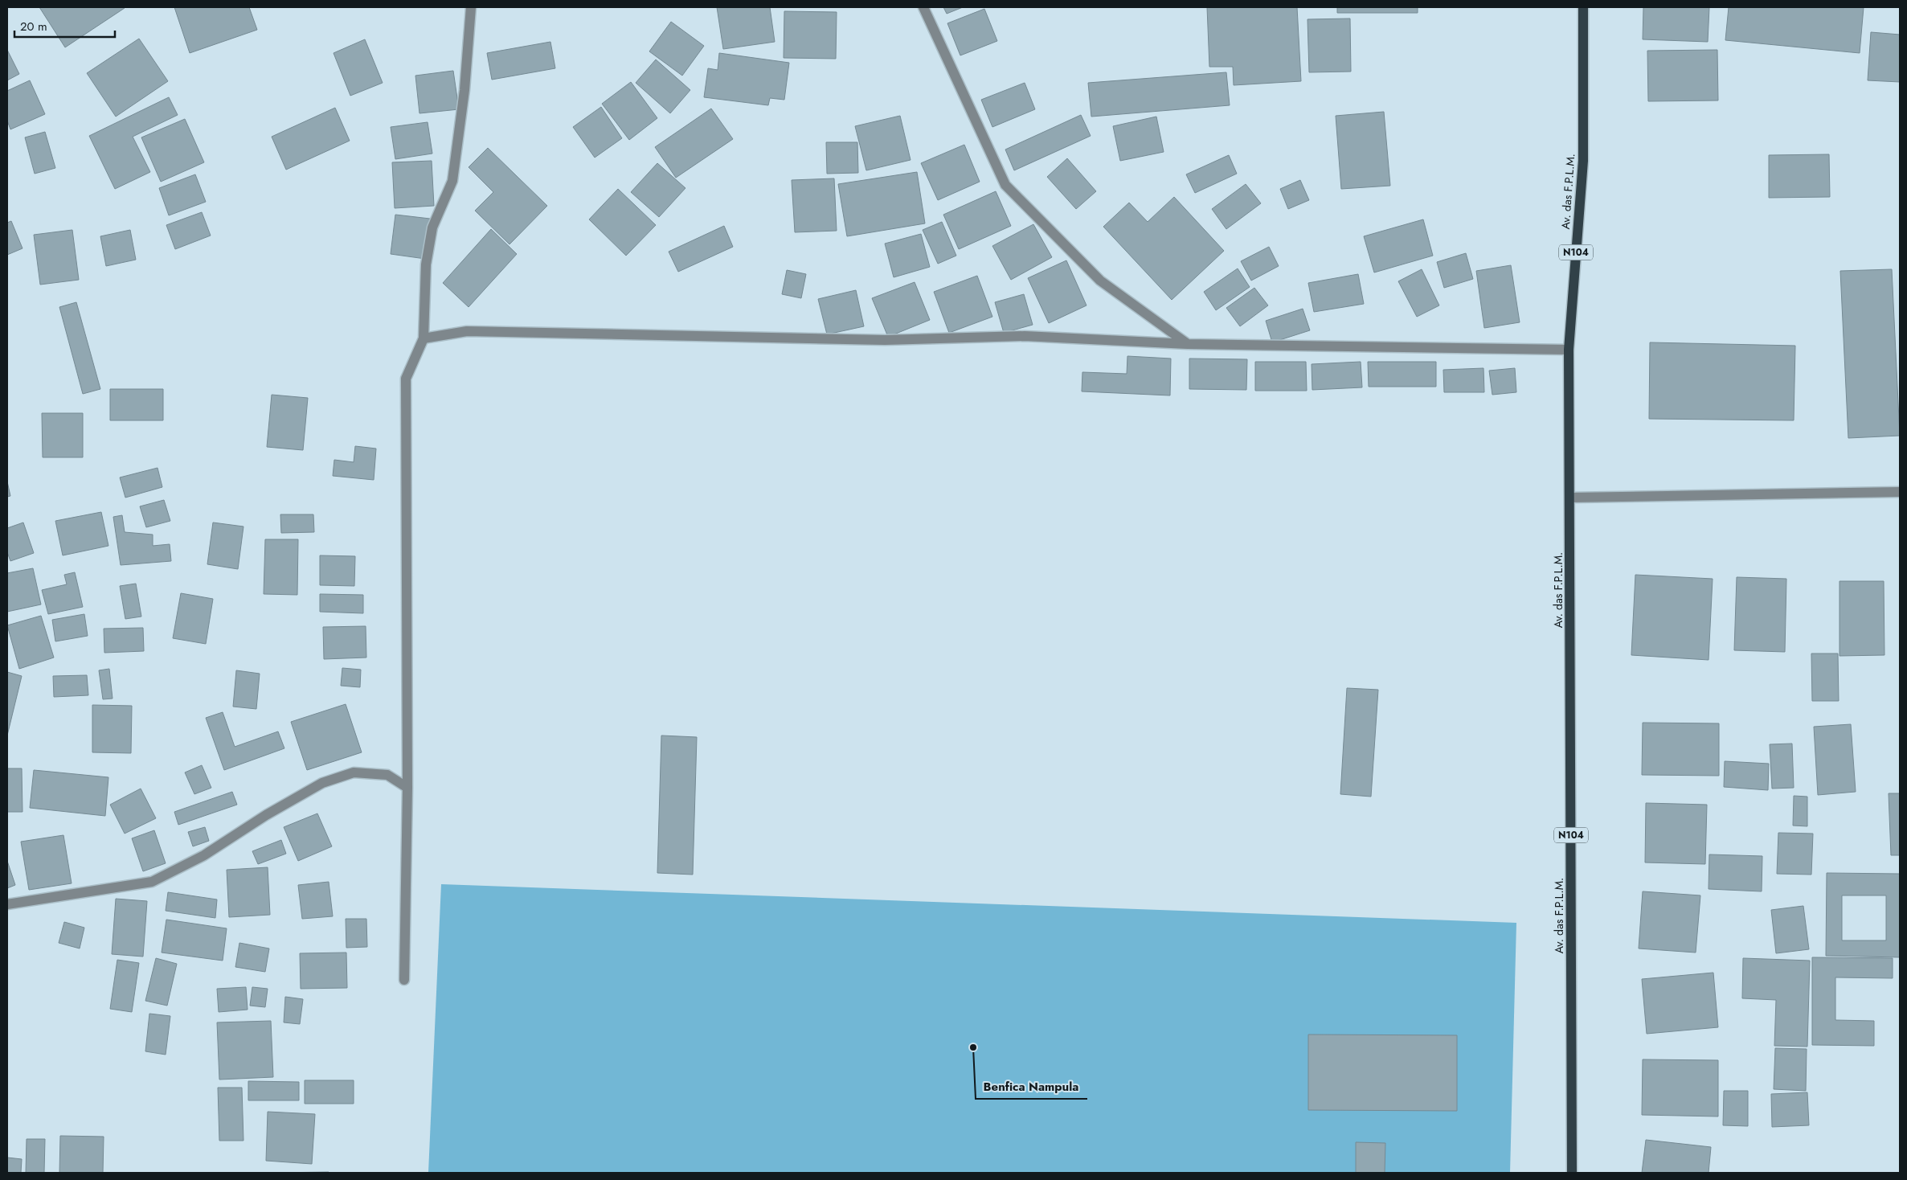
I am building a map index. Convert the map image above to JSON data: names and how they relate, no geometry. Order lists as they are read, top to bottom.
{
  "streets": {
    "main road": ["Av. das F.P.L.M.", "N104"]
  },
  "places": ["Benfica Nampula"],
  "scale_bar": "20 m"
}
